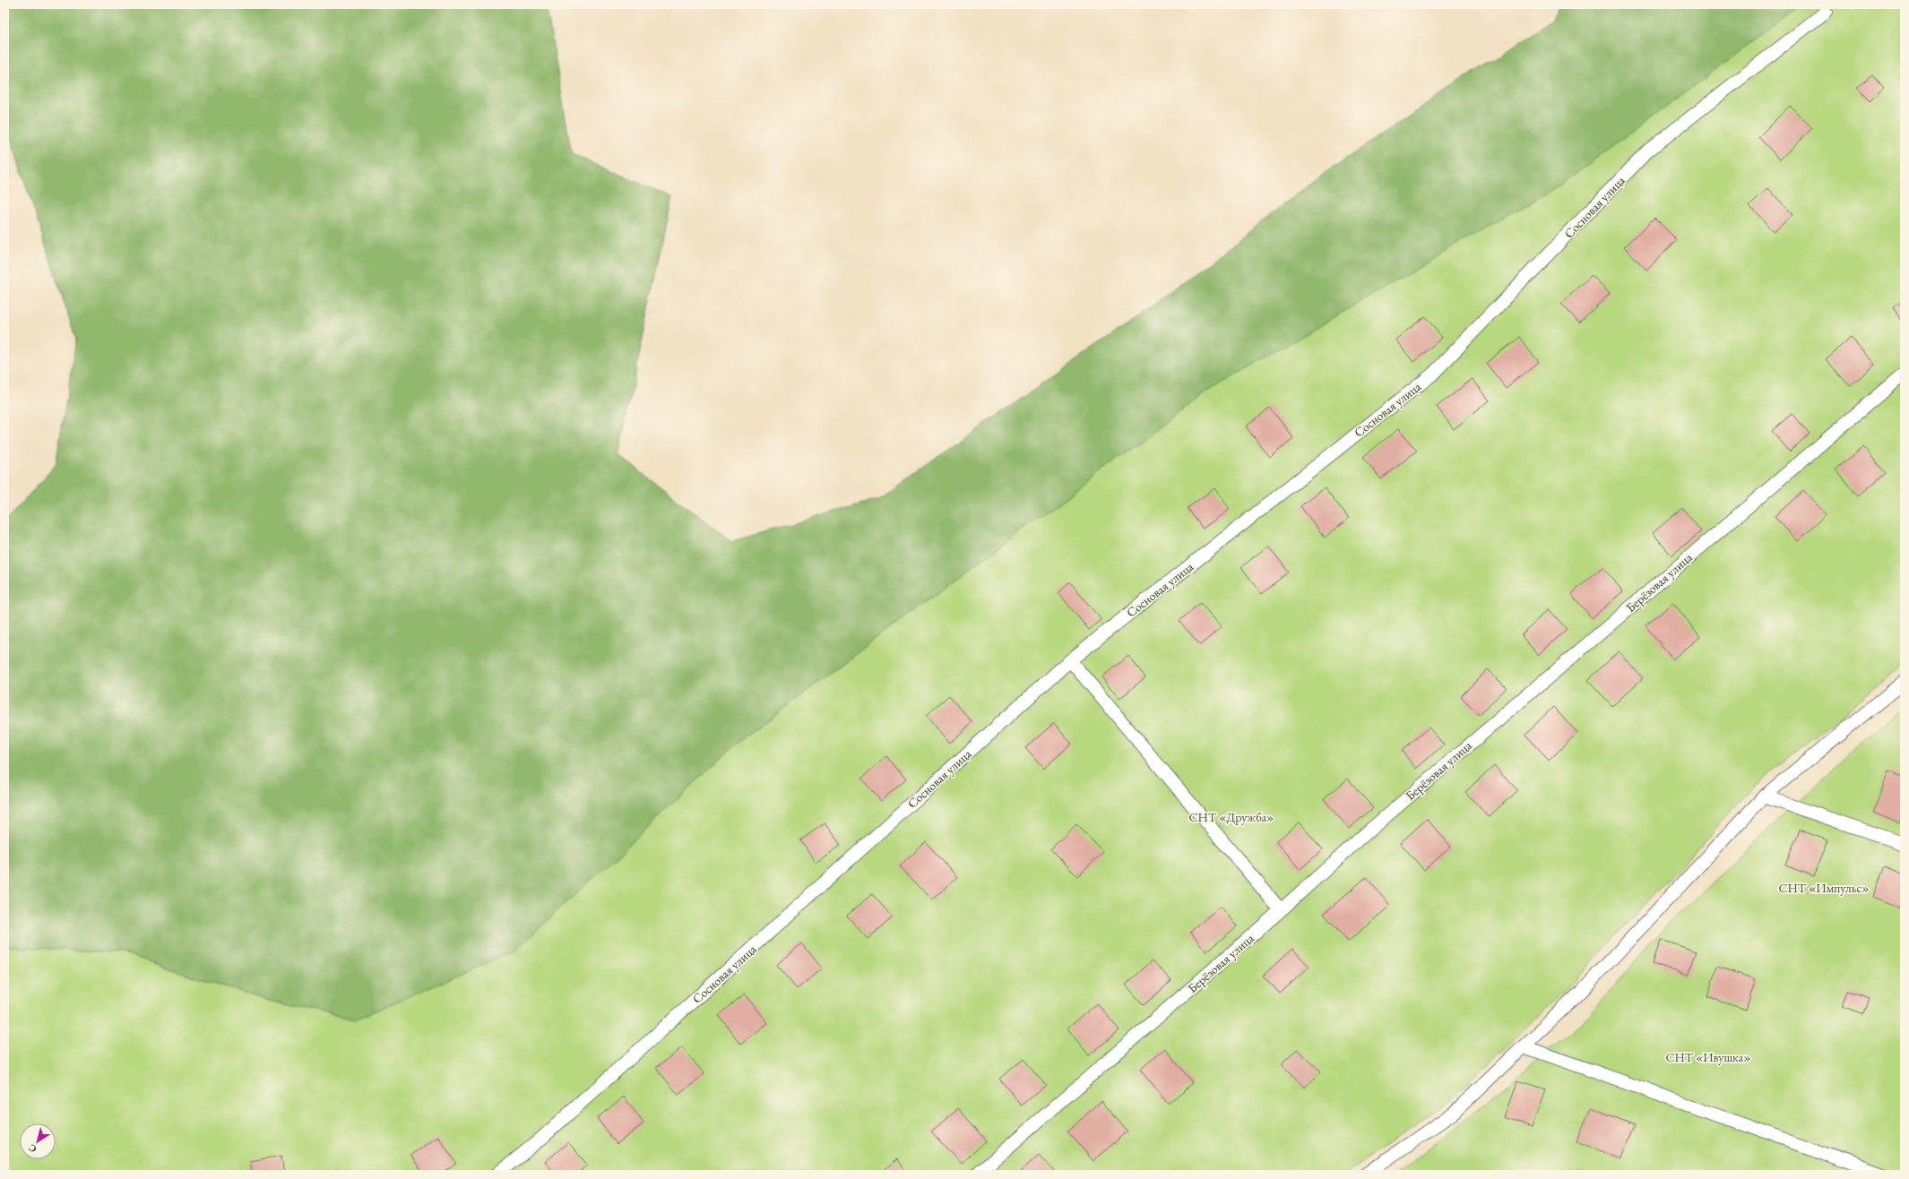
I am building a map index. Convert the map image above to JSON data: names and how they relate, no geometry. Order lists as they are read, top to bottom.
{
  "streets": {
    "lane": ["Сосновая улица", "Берёзовая улица"]
  },
  "parks": ["СНТ «Дружба»", "СНТ «Импульс»", "СНТ «Ивушка»"],
  "north": "bottom left"
}
